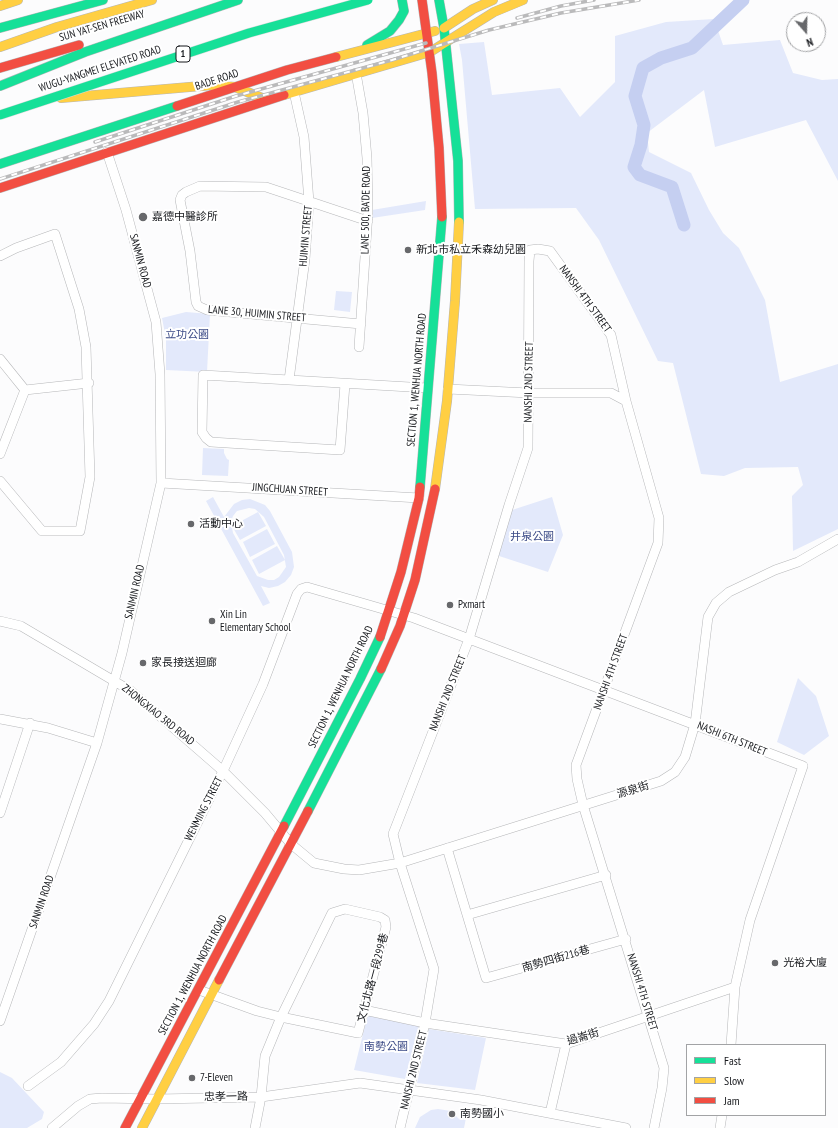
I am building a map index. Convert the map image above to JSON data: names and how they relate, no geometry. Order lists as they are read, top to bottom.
{
  "streets": {
    "main road": [
      "SUN YAT-SEN FREEWAY",
      "1",
      "WUGU-YANGMEI ELEVATED ROAD",
      "BADE ROAD",
      "SECTION 1, WENHUA NORTH ROAD"
    ],
    "street": [
      "LANE 500, BA'DE ROAD",
      "HUIMIN STREET",
      "SANMIN ROAD",
      "NANSHI 4TH STREET",
      "LANE 30, HUIMIN STREET",
      "NANSHI 2ND STREET",
      "JINGCHUAN STREET",
      "ZHONGXIAO 3RD ROAD",
      "NASHI 6TH STREET",
      "源泉街",
      "WENMING STREET",
      "南勢四街216巷",
      "文化北路一段299巷",
      "過崙街",
      "忠孝一路"
    ]
  },
  "crossings": [
    ["BADE ROAD", "SECTION 1, WENHUA NORTH ROAD"],
    ["LANE 500, BA'DE ROAD", "LANE 30, HUIMIN STREET"],
    ["HUIMIN STREET", "LANE 30, HUIMIN STREET"],
    ["SANMIN ROAD", "JINGCHUAN STREET"],
    ["SANMIN ROAD", "ZHONGXIAO 3RD ROAD"],
    ["NANSHI 4TH STREET", "NANSHI 2ND STREET"],
    ["NANSHI 4TH STREET", "NASHI 6TH STREET"],
    ["NANSHI 4TH STREET", "源泉街"],
    ["NANSHI 4TH STREET", "南勢四街216巷"],
    ["NANSHI 4TH STREET", "過崙街"],
    ["SECTION 1, WENHUA NORTH ROAD", "JINGCHUAN STREET"],
    ["SECTION 1, WENHUA NORTH ROAD", "ZHONGXIAO 3RD ROAD"],
    ["SECTION 1, WENHUA NORTH ROAD", "NASHI 6TH STREET"],
    ["SECTION 1, WENHUA NORTH ROAD", "源泉街"],
    ["SECTION 1, WENHUA NORTH ROAD", "WENMING STREET"],
    ["SECTION 1, WENHUA NORTH ROAD", "文化北路一段299巷"],
    ["SECTION 1, WENHUA NORTH ROAD", "忠孝一路"],
    ["NANSHI 2ND STREET", "NASHI 6TH STREET"],
    ["NANSHI 2ND STREET", "源泉街"],
    ["NANSHI 2ND STREET", "過崙街"],
    ["NANSHI 2ND STREET", "忠孝一路"],
    ["ZHONGXIAO 3RD ROAD", "源泉街"],
    ["ZHONGXIAO 3RD ROAD", "WENMING STREET"],
    ["NASHI 6TH STREET", "源泉街"],
    ["NASHI 6TH STREET", "WENMING STREET"],
    ["NASHI 6TH STREET", "過崙街"],
    ["文化北路一段299巷", "過崙街"],
    ["文化北路一段299巷", "忠孝一路"]
  ],
  "parks": ["立功公園", "井泉公園", "南勢公園"],
  "places": [
    "嘉德中醫診所",
    "新北市私立禾森幼兒園",
    "活動中心",
    "Pxmart",
    "Xin Lin Elementary School",
    "家長接送迴廊",
    "光裕大廈",
    "7-Eleven",
    "南勢國小"
  ],
  "legend": ["Fast", "Slow", "Jam"],
  "north": "bottom"
}
